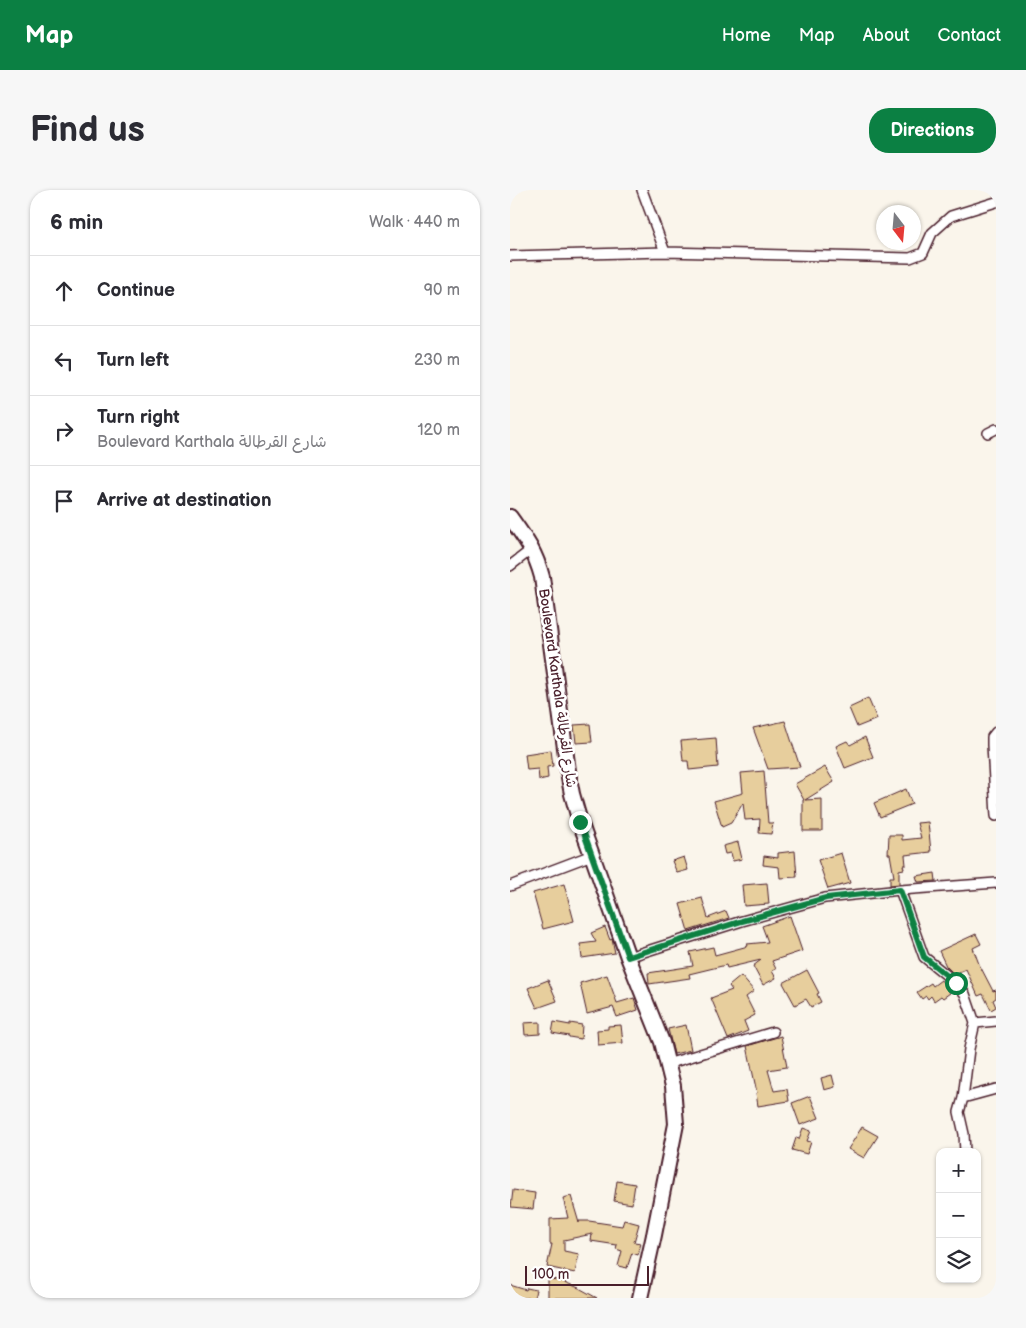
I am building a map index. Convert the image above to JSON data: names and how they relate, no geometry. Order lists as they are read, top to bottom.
{
  "streets": {
    "main road": ["Boulevard Karthala شارع القرطالة"]
  },
  "scale_bar": "100 m",
  "north": "bottom",
  "page": {
    "header": "Map",
    "nav": [
      "Home",
      "Map",
      "About",
      "Contact"
    ],
    "buttons": "Directions",
    "title": "Find us",
    "heading": ["6 min", "Walk · 440 m"],
    "list": [
      ["Continue", "90 m"],
      ["Turn left", "230 m"],
      ["Turn right", "Boulevard Karthala شارع القرطالة", "120 m"],
      "Arrive at destination"
    ],
    "map_buttons": ["+", "−"],
    "scale": "100 m"
  }
}
